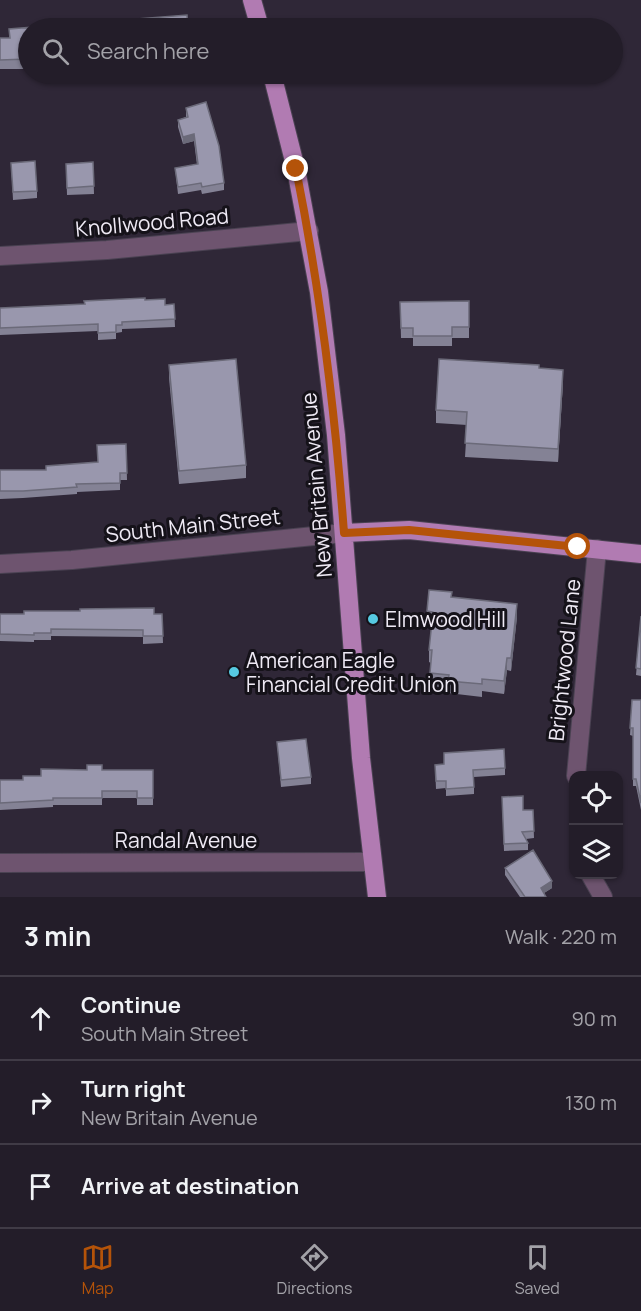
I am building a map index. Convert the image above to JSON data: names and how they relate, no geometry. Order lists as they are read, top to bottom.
{
  "streets": {
    "main road": ["New Britain Avenue", "South Main Street"],
    "street": ["Knollwood Road", "Brightwood Lane", "Randal Avenue"]
  },
  "crossings": [
    ["Knollwood Road", "New Britain Avenue"],
    ["New Britain Avenue", "South Main Street"],
    ["New Britain Avenue", "Randal Avenue"],
    ["South Main Street", "Brightwood Lane"]
  ],
  "places": ["Elmwood Hill", "American Eagle Financial Credit Union"],
  "page": {
    "search": "Search here",
    "heading": ["3 min", "Walk · 220 m"],
    "list": [
      ["Continue", "South Main Street", "90 m"],
      ["Turn right", "New Britain Avenue", "130 m"],
      "Arrive at destination"
    ],
    "nav": ["Map", "Directions", "Saved"]
  }
}
